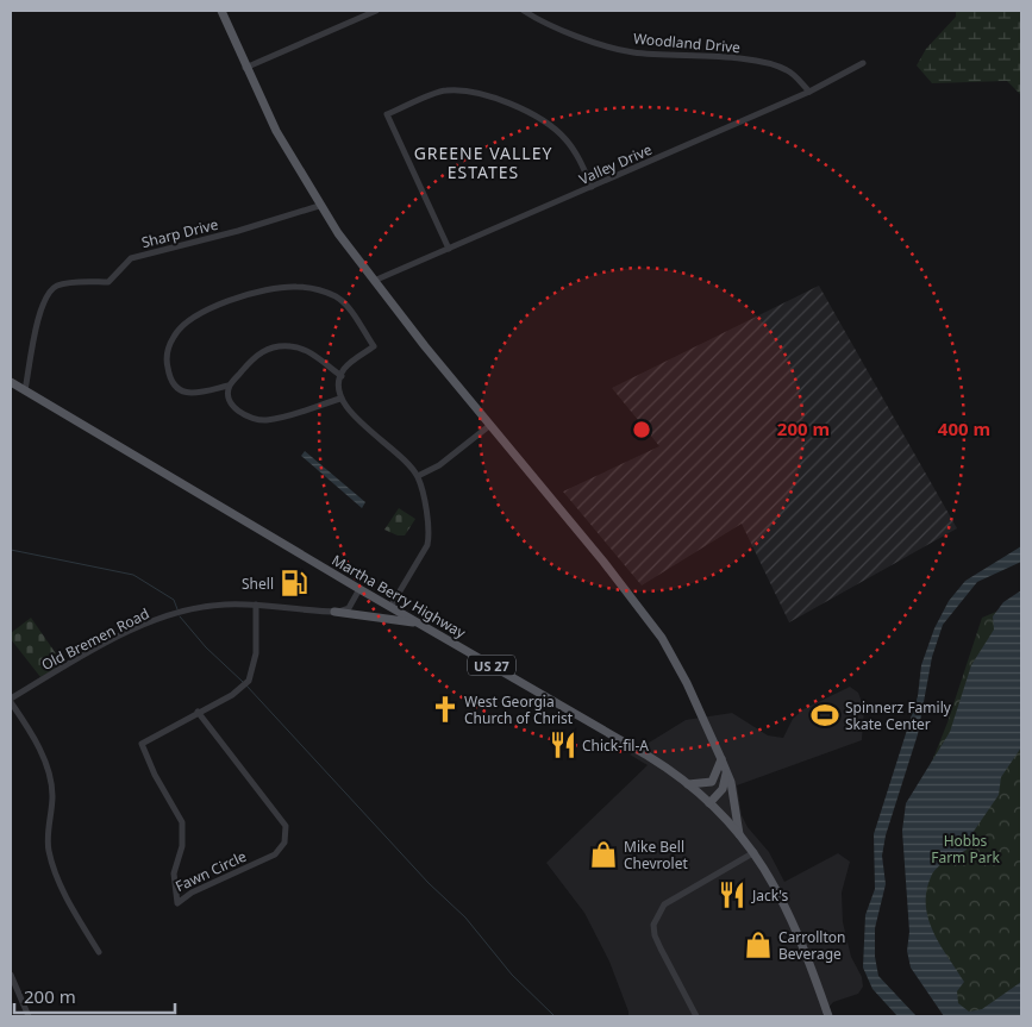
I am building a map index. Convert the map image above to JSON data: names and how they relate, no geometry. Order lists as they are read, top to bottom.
{
  "streets": {
    "main road": ["Martha Berry Highway", "US 27"],
    "street": [
      "Woodland Drive",
      "Valley Drive",
      "Sharp Drive",
      "Old Bremen Road",
      "Fawn Circle"
    ]
  },
  "crossings": [
    ["Woodland Drive", "Valley Drive"],
    ["Sharp Drive", "Martha Berry Highway"],
    ["Old Bremen Road", "Fawn Circle"]
  ],
  "districts": ["GREENE VALLEY ESTATES"],
  "parks": ["Hobbs Farm Park"],
  "places": {
    "fuel station": ["Shell"],
    "church": ["West Georgia Church of Christ"],
    "sports": ["Spinnerz Family Skate Center"],
    "restaurant": ["Chick-fil-A", "Jack's"],
    "shop": ["Mike Bell Chevrolet", "Carrollton Beverage"]
  },
  "scale_bar": "200 m",
  "rings": ["200 m", "400 m"]
}
